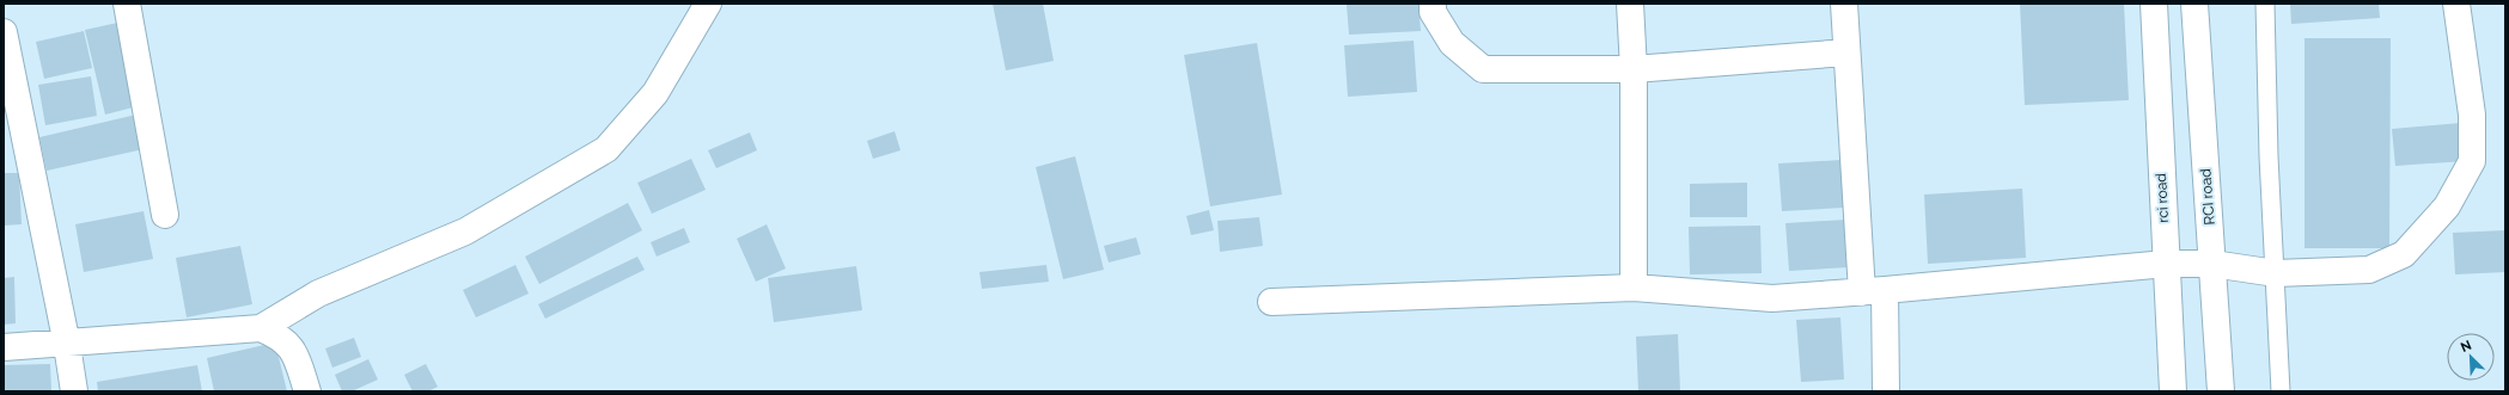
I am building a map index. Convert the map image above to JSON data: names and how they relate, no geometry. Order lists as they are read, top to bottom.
{
  "streets": {
    "street": ["RCI road", "rci road"]
  },
  "north": "top left"
}
